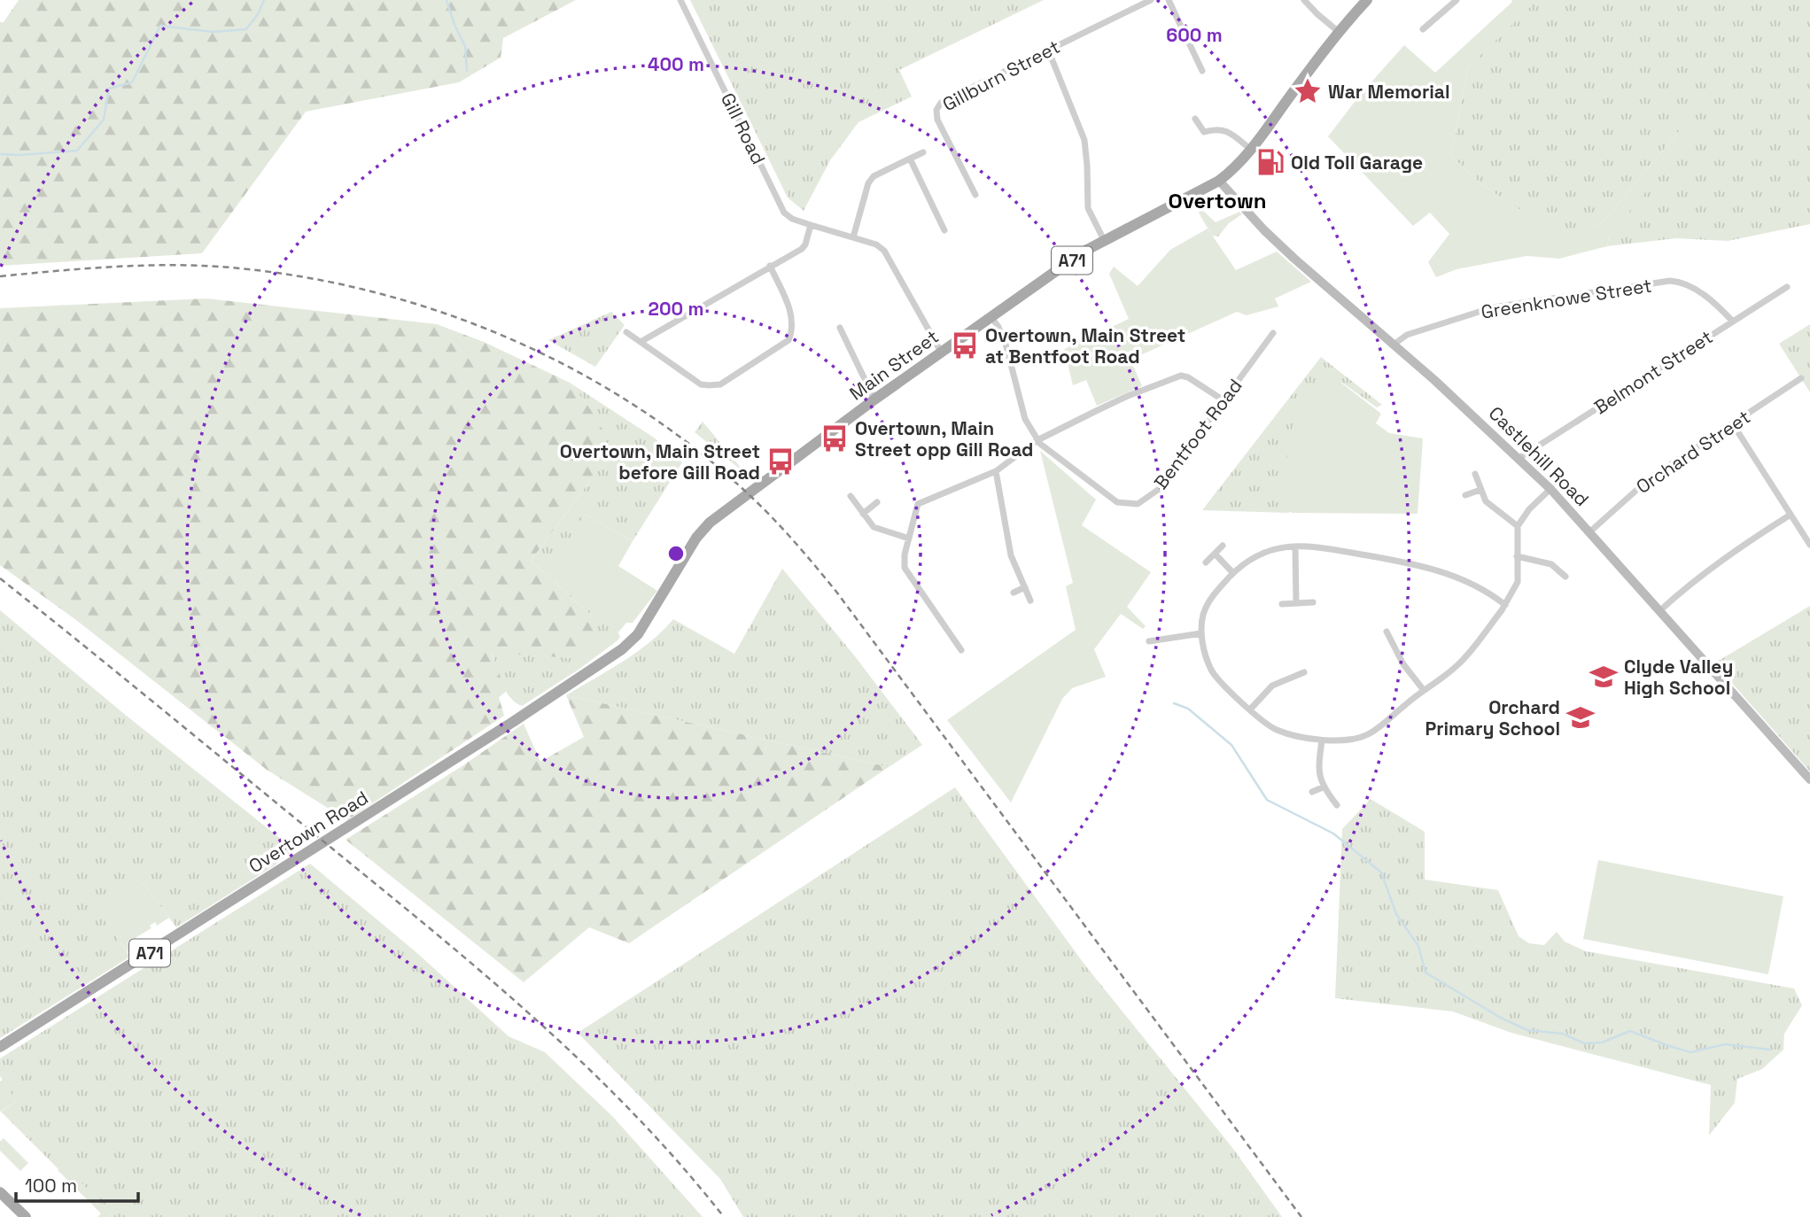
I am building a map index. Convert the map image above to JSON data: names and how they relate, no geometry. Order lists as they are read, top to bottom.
{
  "streets": {
    "main road": [
      "A71",
      "Main Street",
      "Castlehill Road",
      "Overtown Road"
    ],
    "street": [
      "Gillburn Street",
      "Gill Road",
      "Greenknowe Street",
      "Belmont Street",
      "Bentfoot Road",
      "Orchard Street"
    ]
  },
  "crossings": [
    ["Gill Road", "Main Street"],
    ["Greenknowe Street", "Belmont Street"],
    ["Greenknowe Street", "Castlehill Road"],
    ["Main Street", "Bentfoot Road"],
    ["Main Street", "Castlehill Road"],
    ["Main Street", "Overtown Road"],
    ["Belmont Street", "Castlehill Road"],
    ["Orchard Street", "Castlehill Road"]
  ],
  "districts": ["Overtown"],
  "places": {
    "place": ["War Memorial"],
    "fuel station": ["Old Toll Garage"],
    "bus stop": ["Overtown, Main Street at Bentfoot Road", "Overtown, Main Street opp Gill Road", "Overtown, Main Street before Gill Road"],
    "school or university": ["Clyde Valley High School", "Orchard Primary School"]
  },
  "scale_bar": "100 m",
  "rings": ["600 m", "400 m", "200 m"]
}
